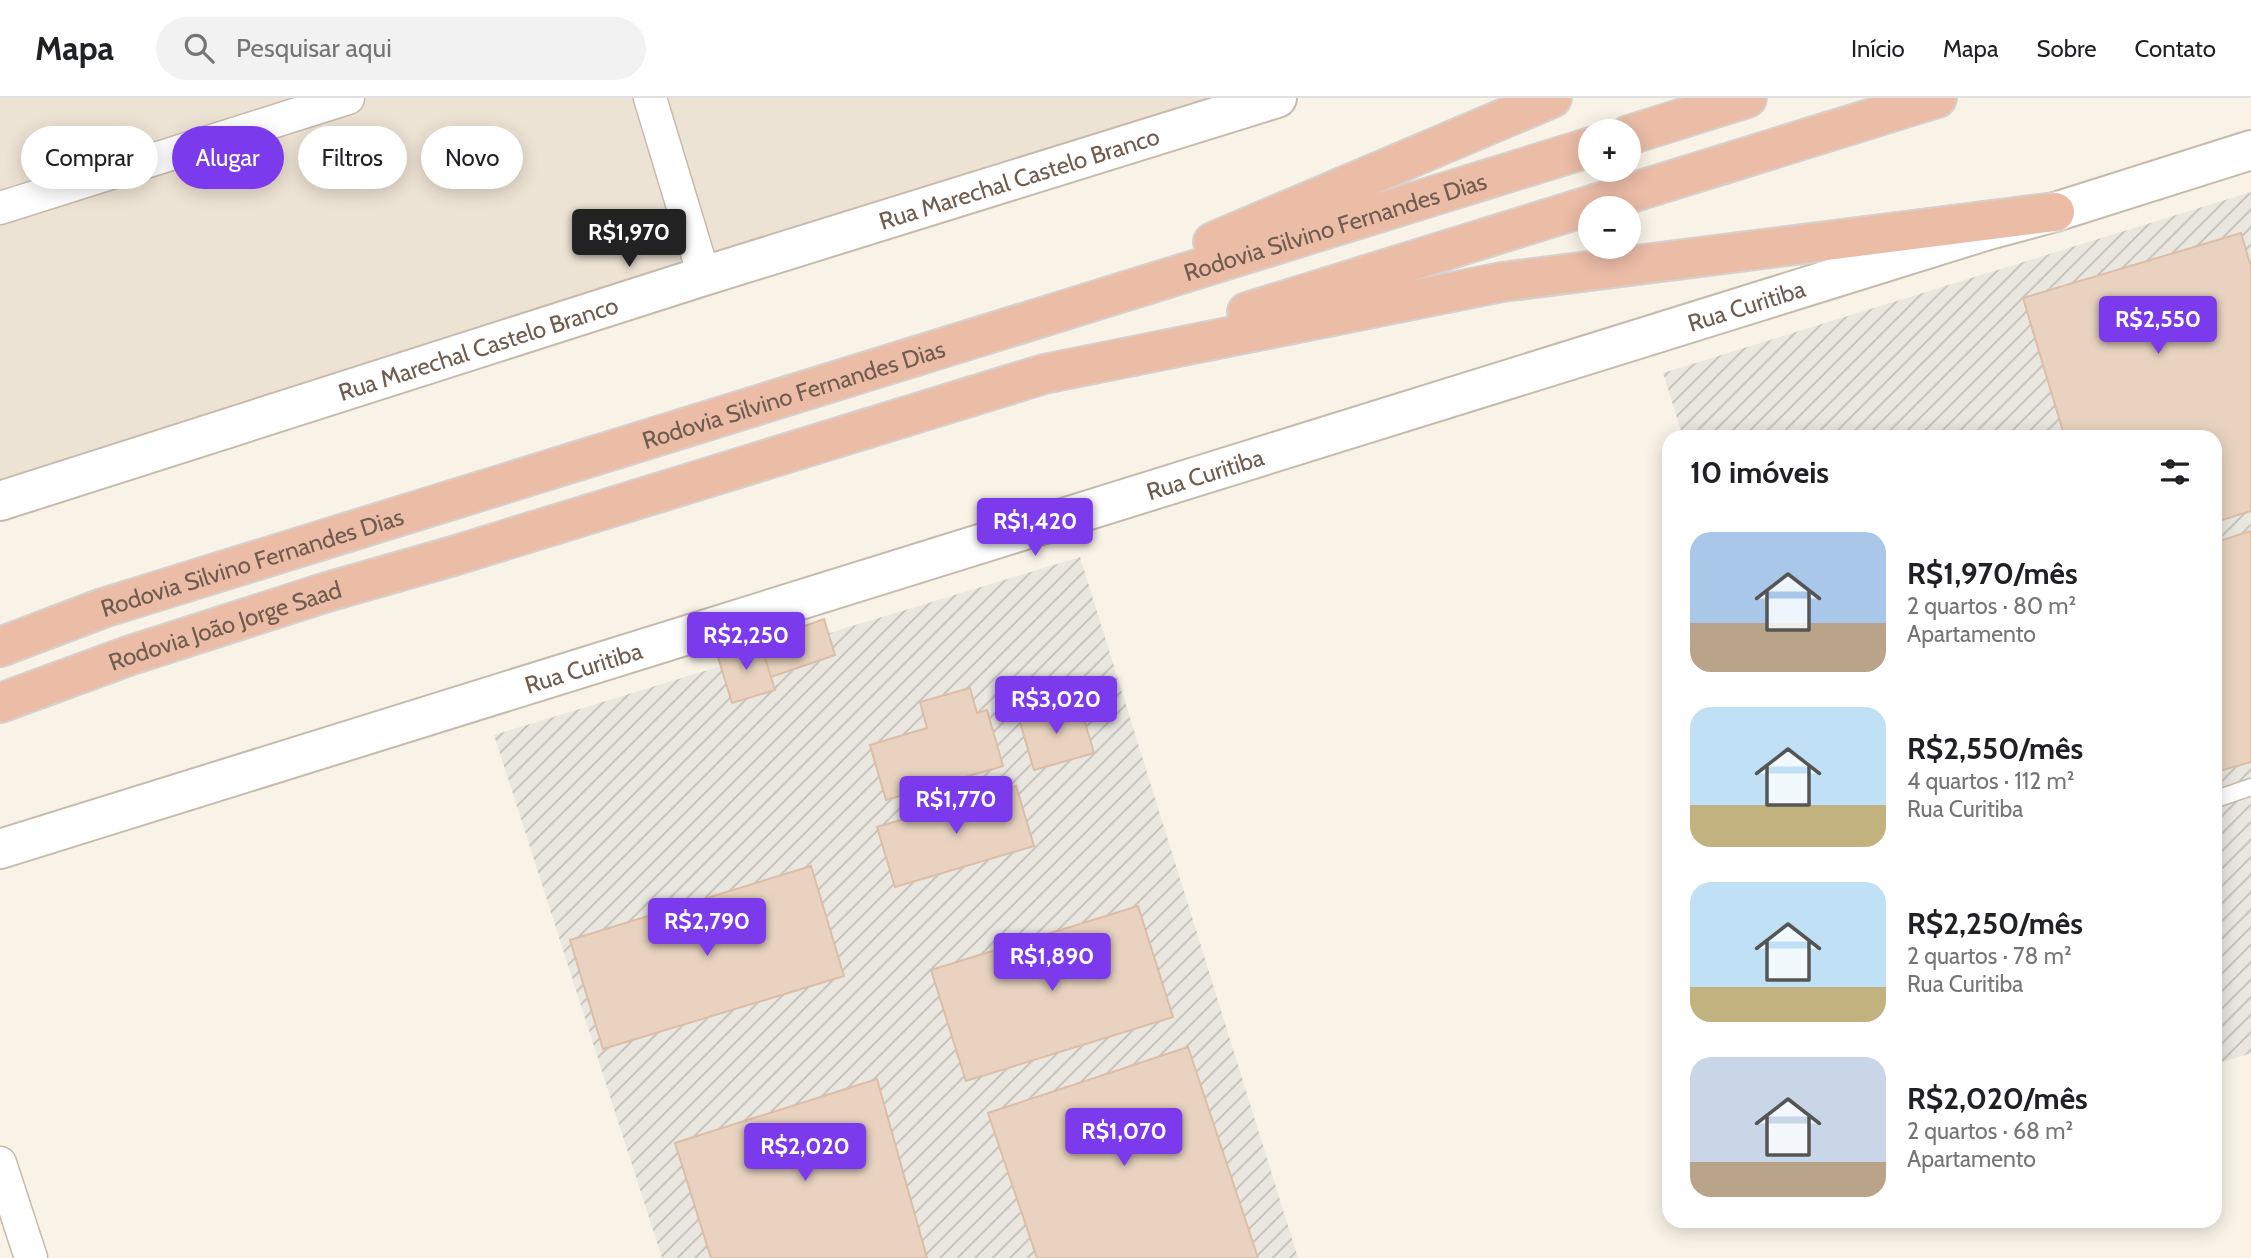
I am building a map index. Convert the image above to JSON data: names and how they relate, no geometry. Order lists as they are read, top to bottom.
{
  "streets": {
    "highway": ["Rodovia Silvino Fernandes Dias", "Rodovia João Jorge Saad"],
    "street": ["Rua Marechal Castelo Branco", "Rua Curitiba"]
  },
  "page": {
    "header": "Mapa",
    "search": "Pesquisar aqui",
    "nav": [
      "Início",
      "Mapa",
      "Sobre",
      "Contato"
    ],
    "map_buttons": ["+", "−"],
    "chip": [
      "Comprar",
      "Alugar",
      "Filtros",
      "Novo"
    ],
    "price": [
      "R$1,970",
      "R$2,550",
      "R$1,420",
      "R$2,250",
      "R$3,020",
      "R$1,770",
      "R$2,790",
      "R$1,890",
      "R$1,070",
      "R$2,020"
    ],
    "heading": "10 imóveis",
    "list": [
      {
        "name": "R$1,970/mês",
        "note": "2 quartos · 80 m² · Apartamento"
      },
      {
        "name": "R$2,550/mês",
        "note": "4 quartos · 112 m² · Rua Curitiba"
      },
      {
        "name": "R$2,250/mês",
        "note": "2 quartos · 78 m² · Rua Curitiba"
      },
      {
        "name": "R$2,020/mês",
        "note": "2 quartos · 68 m² · Apartamento"
      }
    ]
  }
}
